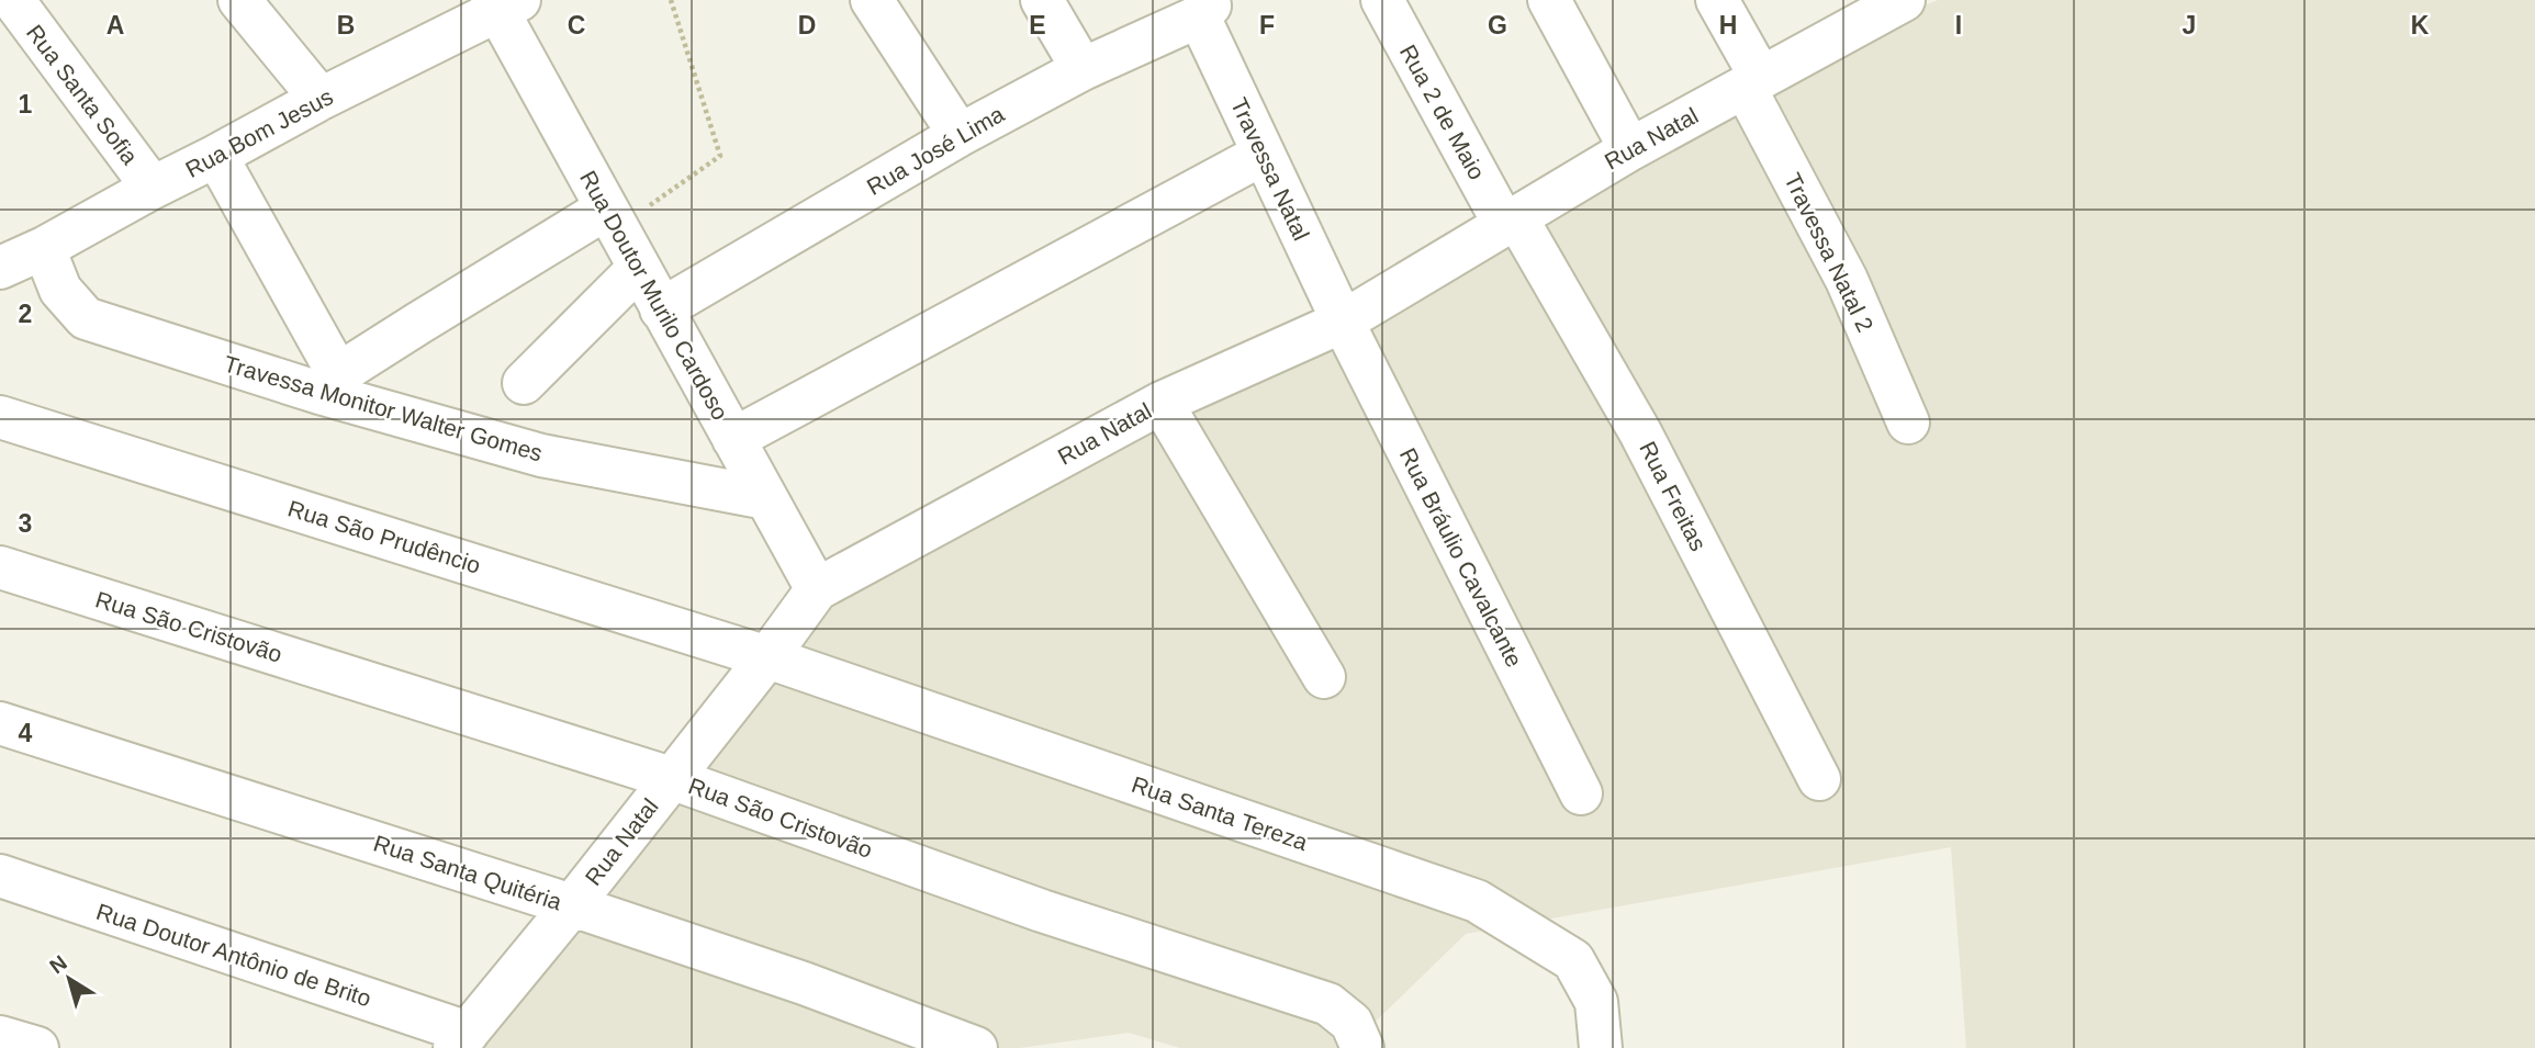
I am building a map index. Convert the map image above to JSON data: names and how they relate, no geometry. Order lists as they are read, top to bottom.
{
  "streets": {
    "street": [
      "Rua Santa Sofia",
      "Rua 2 de Maio",
      "Rua Bom Jesus",
      "Rua Natal",
      "Rua José Lima",
      "Travessa Natal",
      "Travessa Natal 2",
      "Rua Doutor Murilo Cardoso",
      "Travessa Monitor Walter Gomes",
      "Rua Freitas",
      "Rua São Prudêncio",
      "Rua Bráulio Cavalcante",
      "Rua São Cristovão",
      "Rua Santa Tereza",
      "Rua Santa Quitéria",
      "Rua Doutor Antônio de Brito"
    ]
  },
  "crossings": [
    ["Rua Santa Sofia", "Rua Bom Jesus"],
    ["Rua 2 de Maio", "Rua Natal"],
    ["Rua 2 de Maio", "Rua Freitas"],
    ["Rua Bom Jesus", "Rua Doutor Murilo Cardoso"],
    ["Rua Bom Jesus", "Travessa Monitor Walter Gomes"],
    ["Rua Natal", "Travessa Natal"],
    ["Rua Natal", "Travessa Natal 2"],
    ["Rua Natal", "Rua Doutor Murilo Cardoso"],
    ["Rua Natal", "Rua Freitas"],
    ["Rua Natal", "Rua São Prudêncio"],
    ["Rua Natal", "Rua Bráulio Cavalcante"],
    ["Rua Natal", "Rua São Cristovão"],
    ["Rua Natal", "Rua Santa Tereza"],
    ["Rua Natal", "Rua Santa Quitéria"],
    ["Rua Natal", "Rua Doutor Antônio de Brito"],
    ["Rua José Lima", "Travessa Natal"],
    ["Rua José Lima", "Rua Doutor Murilo Cardoso"],
    ["Travessa Natal", "Rua Bráulio Cavalcante"],
    ["Rua Doutor Murilo Cardoso", "Travessa Monitor Walter Gomes"],
    ["Rua São Prudêncio", "Rua Santa Tereza"]
  ],
  "north": "top left",
  "grid": {
    "columns": [
      "A",
      "B",
      "C",
      "D",
      "E",
      "F",
      "G",
      "H",
      "I",
      "J",
      "K"
    ],
    "rows": [
      "1",
      "2",
      "3",
      "4"
    ]
  }
}
